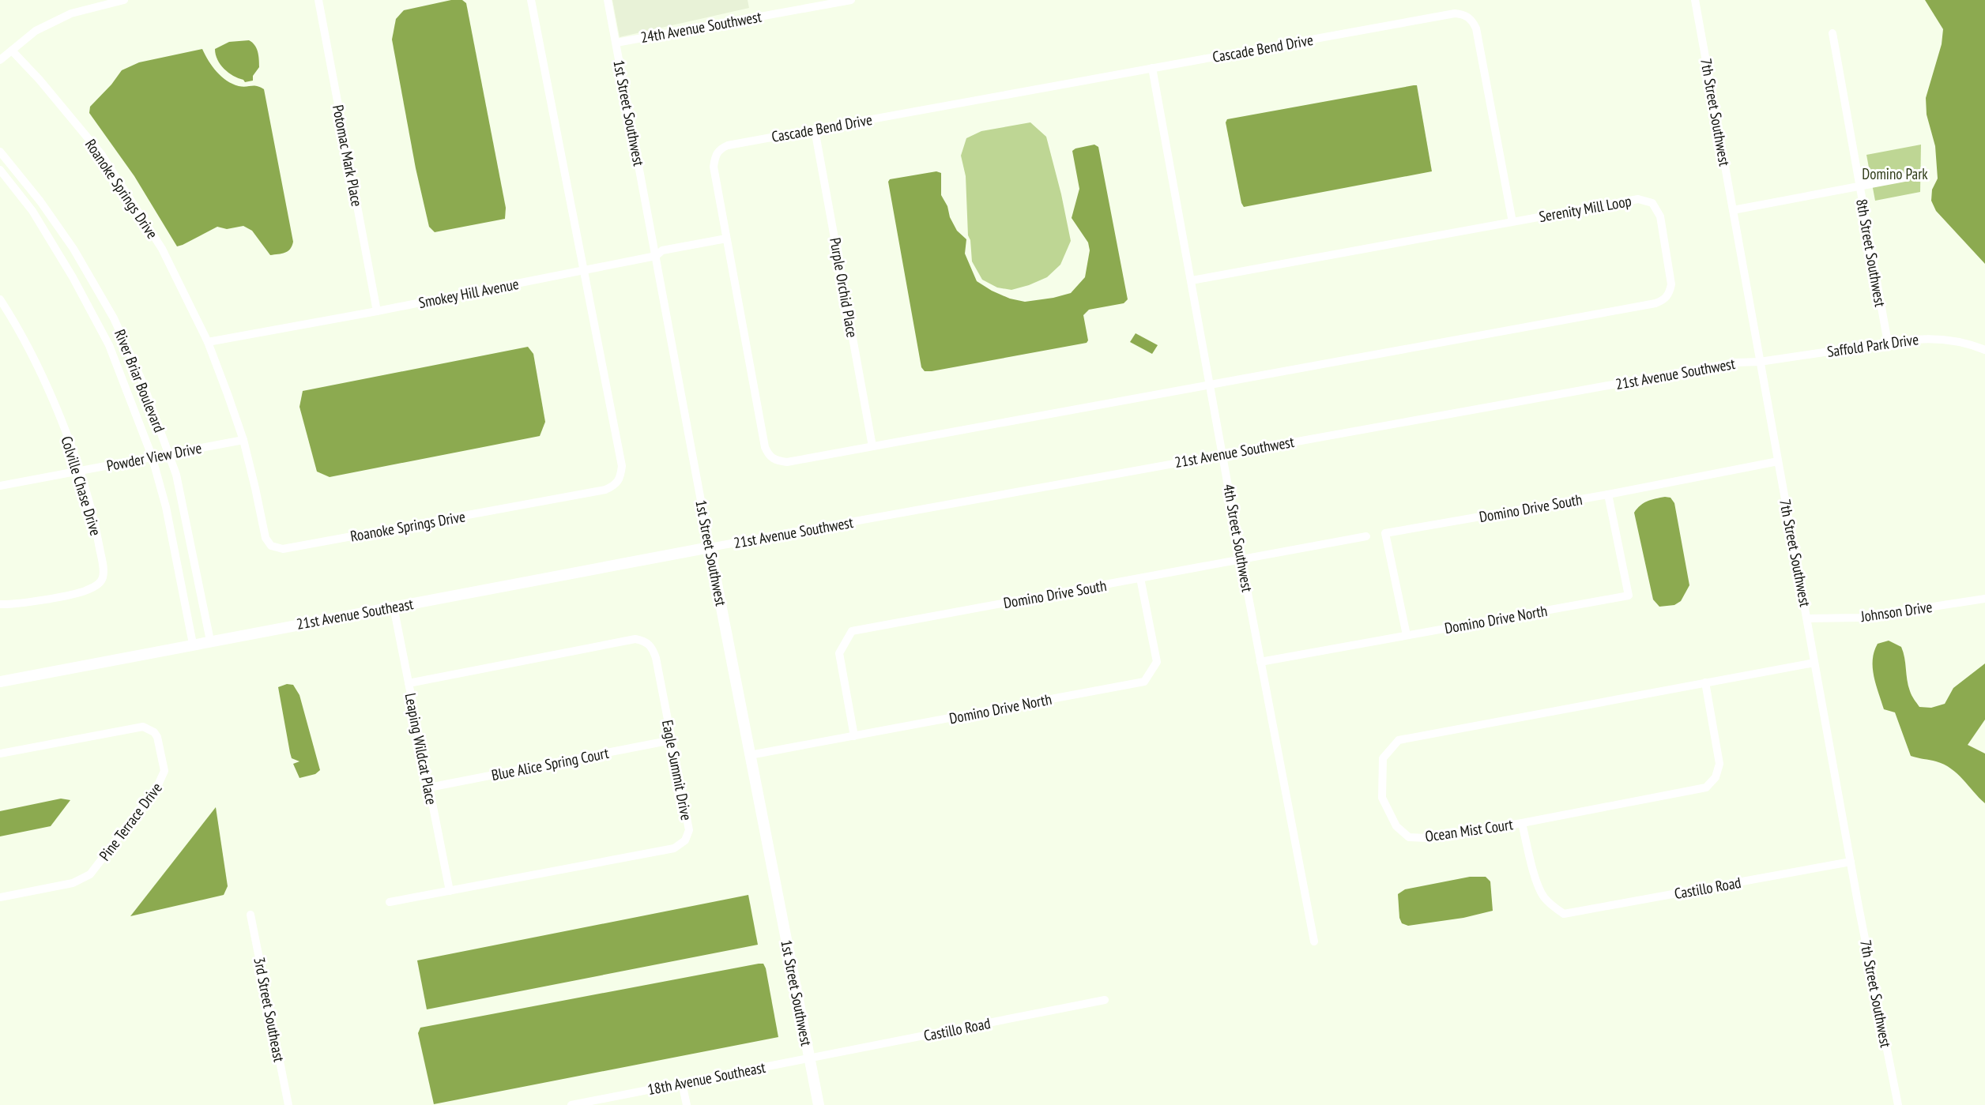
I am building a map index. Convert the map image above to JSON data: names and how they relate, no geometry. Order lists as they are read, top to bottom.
{
  "streets": {
    "street": [
      "24th Avenue Southwest",
      "Cascade Bend Drive",
      "7th Street Southwest",
      "1st Street Southwest",
      "Potomac Mark Place",
      "Roanoke Springs Drive",
      "Serenity Mill Loop",
      "8th Street Southwest",
      "Purple Orchid Place",
      "Smokey Hill Avenue",
      "Saffold Park Drive",
      "21st Avenue Southwest",
      "River Briar Boulevard",
      "Powder View Drive",
      "Colville Chase Drive",
      "Domino Drive South",
      "4th Street Southwest",
      "Johnson Drive",
      "21st Avenue Southeast",
      "Domino Drive North",
      "Leaping Wildcat Place",
      "Blue Alice Spring Court",
      "Eagle Summit Drive",
      "Pine Terrace Drive",
      "Ocean Mist Court",
      "Castillo Road",
      "3rd Street Southeast",
      "18th Avenue Southeast"
    ]
  },
  "crossings": [
    ["24th Avenue Southwest", "1st Street Southwest"],
    ["Cascade Bend Drive", "Serenity Mill Loop"],
    ["Cascade Bend Drive", "Purple Orchid Place"],
    ["Cascade Bend Drive", "Smokey Hill Avenue"],
    ["Cascade Bend Drive", "4th Street Southwest"],
    ["7th Street Southwest", "Saffold Park Drive"],
    ["7th Street Southwest", "21st Avenue Southwest"],
    ["7th Street Southwest", "Domino Drive South"],
    ["7th Street Southwest", "Johnson Drive"],
    ["7th Street Southwest", "Ocean Mist Court"],
    ["7th Street Southwest", "Castillo Road"],
    ["1st Street Southwest", "Smokey Hill Avenue"],
    ["1st Street Southwest", "21st Avenue Southwest"],
    ["1st Street Southwest", "21st Avenue Southeast"],
    ["1st Street Southwest", "Domino Drive North"],
    ["1st Street Southwest", "Castillo Road"],
    ["1st Street Southwest", "18th Avenue Southeast"],
    ["Potomac Mark Place", "Smokey Hill Avenue"],
    ["Roanoke Springs Drive", "Smokey Hill Avenue"],
    ["Roanoke Springs Drive", "Powder View Drive"],
    ["Serenity Mill Loop", "4th Street Southwest"],
    ["8th Street Southwest", "Saffold Park Drive"],
    ["Saffold Park Drive", "21st Avenue Southwest"],
    ["21st Avenue Southwest", "4th Street Southwest"],
    ["21st Avenue Southwest", "21st Avenue Southeast"],
    ["River Briar Boulevard", "Powder View Drive"],
    ["River Briar Boulevard", "21st Avenue Southeast"],
    ["Powder View Drive", "Colville Chase Drive"],
    ["Domino Drive South", "4th Street Southwest"],
    ["Domino Drive South", "Domino Drive North"],
    ["4th Street Southwest", "Domino Drive North"],
    ["21st Avenue Southeast", "Leaping Wildcat Place"],
    ["Leaping Wildcat Place", "Blue Alice Spring Court"],
    ["Leaping Wildcat Place", "Eagle Summit Drive"],
    ["Blue Alice Spring Court", "Eagle Summit Drive"],
    ["Ocean Mist Court", "Castillo Road"],
    ["Castillo Road", "18th Avenue Southeast"]
  ],
  "parks": ["Domino Park"]
}
